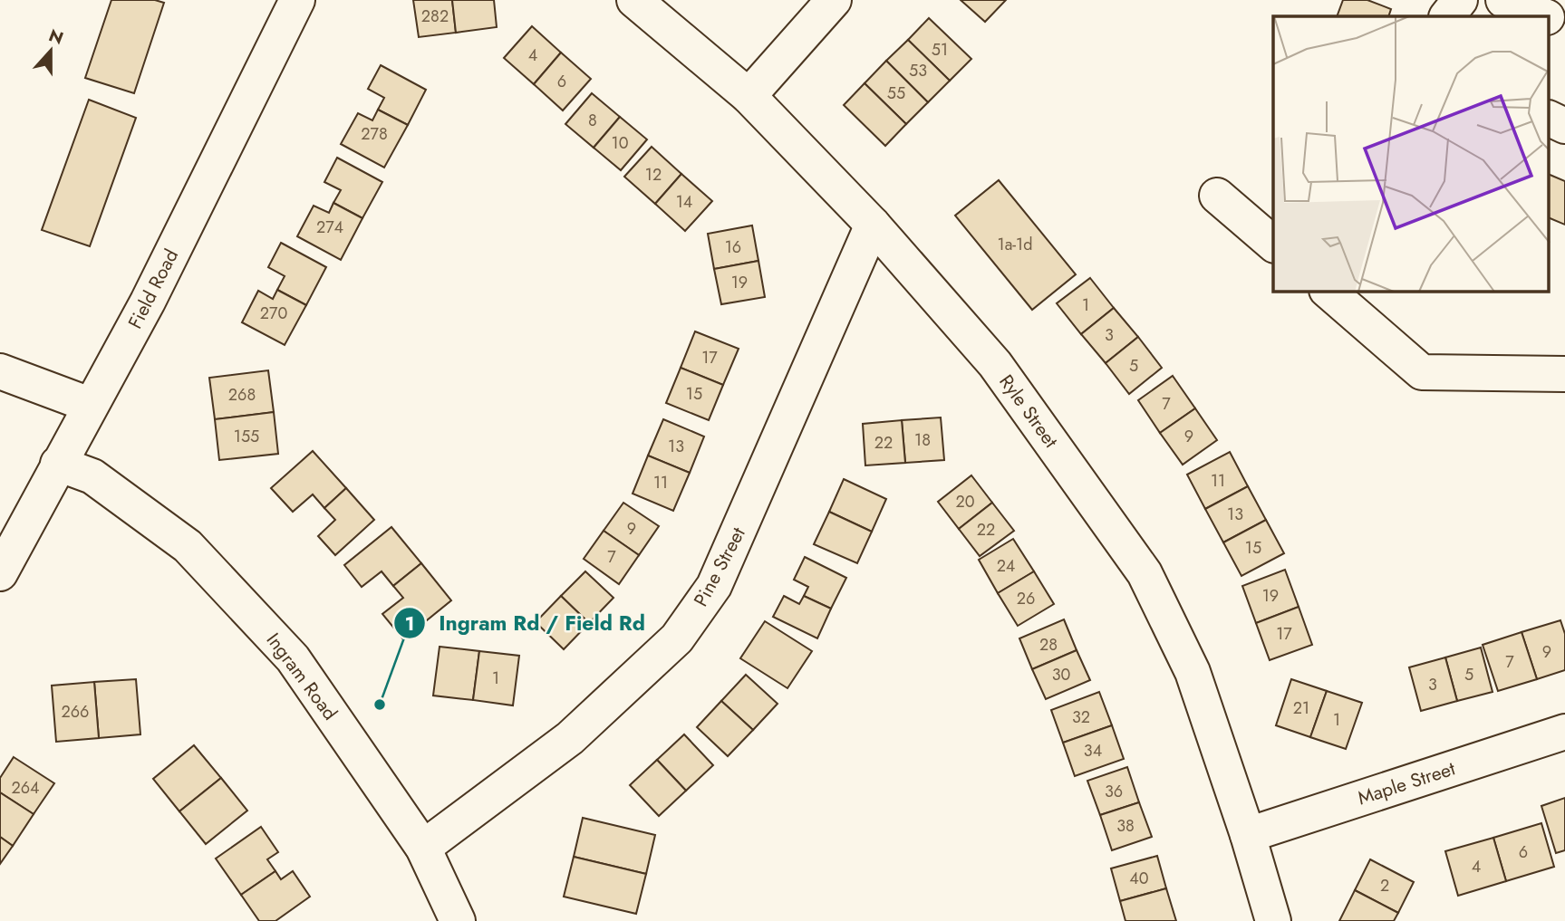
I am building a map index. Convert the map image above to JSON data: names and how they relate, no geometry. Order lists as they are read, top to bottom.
{
  "streets": {
    "street": [
      "Field Road",
      "Ryle Street",
      "Pine Street",
      "Ingram Road",
      "Maple Street"
    ]
  },
  "crossings": [
    ["Field Road", "Ingram Road"],
    ["Ryle Street", "Pine Street"],
    ["Ryle Street", "Maple Street"],
    ["Pine Street", "Ingram Road"]
  ],
  "places": ["Ingram Rd / Field Rd"],
  "house_numbers": [
    "282",
    "51",
    "4",
    "53",
    "6",
    "55",
    "8",
    "278",
    "10",
    "12",
    "14",
    "274",
    "1a-1d",
    "16",
    "19",
    "1",
    "270",
    "3",
    "17",
    "5",
    "15",
    "268",
    "7",
    "155",
    "9",
    "18",
    "22",
    "13",
    "11",
    "11",
    "20",
    "13",
    "9",
    "22",
    "15",
    "7",
    "24",
    "19",
    "26",
    "17",
    "28",
    "9",
    "7",
    "30",
    "5",
    "1",
    "3",
    "21",
    "266",
    "32",
    "1",
    "34",
    "264",
    "36",
    "38",
    "6",
    "4",
    "40",
    "2"
  ],
  "north": "top"
}
